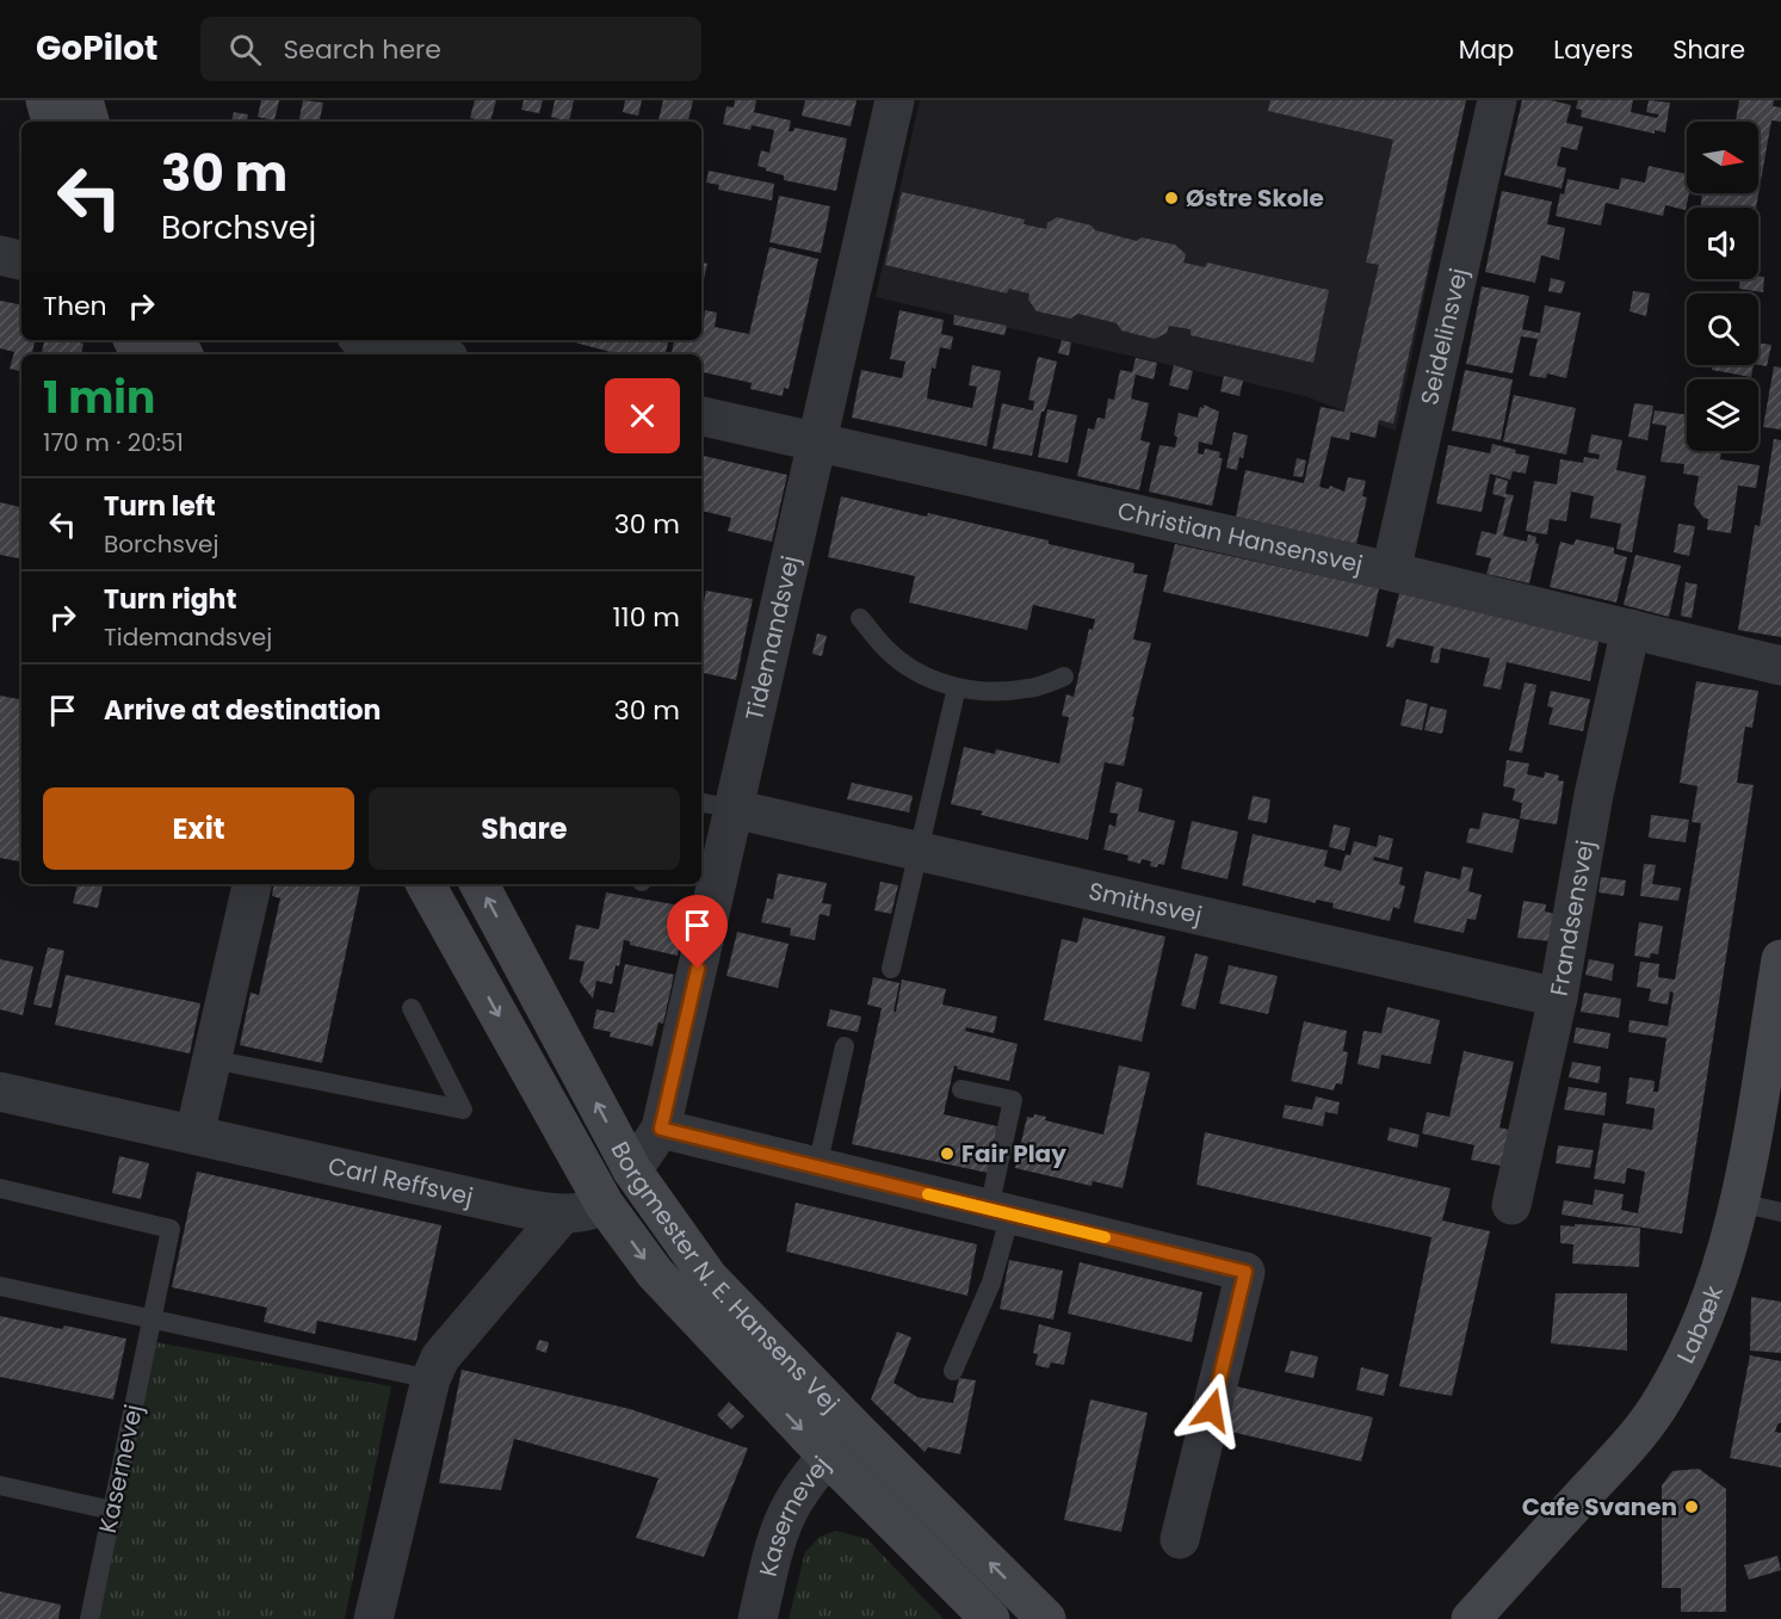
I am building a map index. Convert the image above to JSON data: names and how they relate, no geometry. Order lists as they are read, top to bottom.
{
  "streets": {
    "street": [
      "Seidelinsvej",
      "Christian Hansensvej",
      "Tidemandsvej",
      "Smithsvej",
      "Frandsensvej",
      "Carl Reffsvej",
      "Borgmester N. E. Hansens Vej",
      "Labæk",
      "Kasernevej"
    ]
  },
  "crossings": [
    ["Seidelinsvej", "Christian Hansensvej"],
    ["Christian Hansensvej", "Tidemandsvej"],
    ["Christian Hansensvej", "Frandsensvej"],
    ["Tidemandsvej", "Smithsvej"],
    ["Tidemandsvej", "Borgmester N. E. Hansens Vej"],
    ["Smithsvej", "Frandsensvej"],
    ["Carl Reffsvej", "Borgmester N. E. Hansens Vej"],
    ["Borgmester N. E. Hansens Vej", "Kasernevej"]
  ],
  "places": ["Østre Skole", "Fair Play", "Cafe Svanen"],
  "north": "right",
  "page": {
    "header": "GoPilot",
    "search": "Search here",
    "nav": ["Map", "Layers", "Share"],
    "turn": ["30 m", "Borchsvej"],
    "then": "Then",
    "heading": ["1 min", "170 m · 20:51"],
    "list": [
      {
        "name": "Turn left",
        "note": "Borchsvej",
        "value": "30 m"
      },
      {
        "name": "Turn right",
        "note": "Tidemandsvej",
        "value": "110 m"
      },
      {
        "name": "Arrive at destination",
        "value": "30 m"
      }
    ],
    "buttons": ["Exit", "Share"]
  }
}
